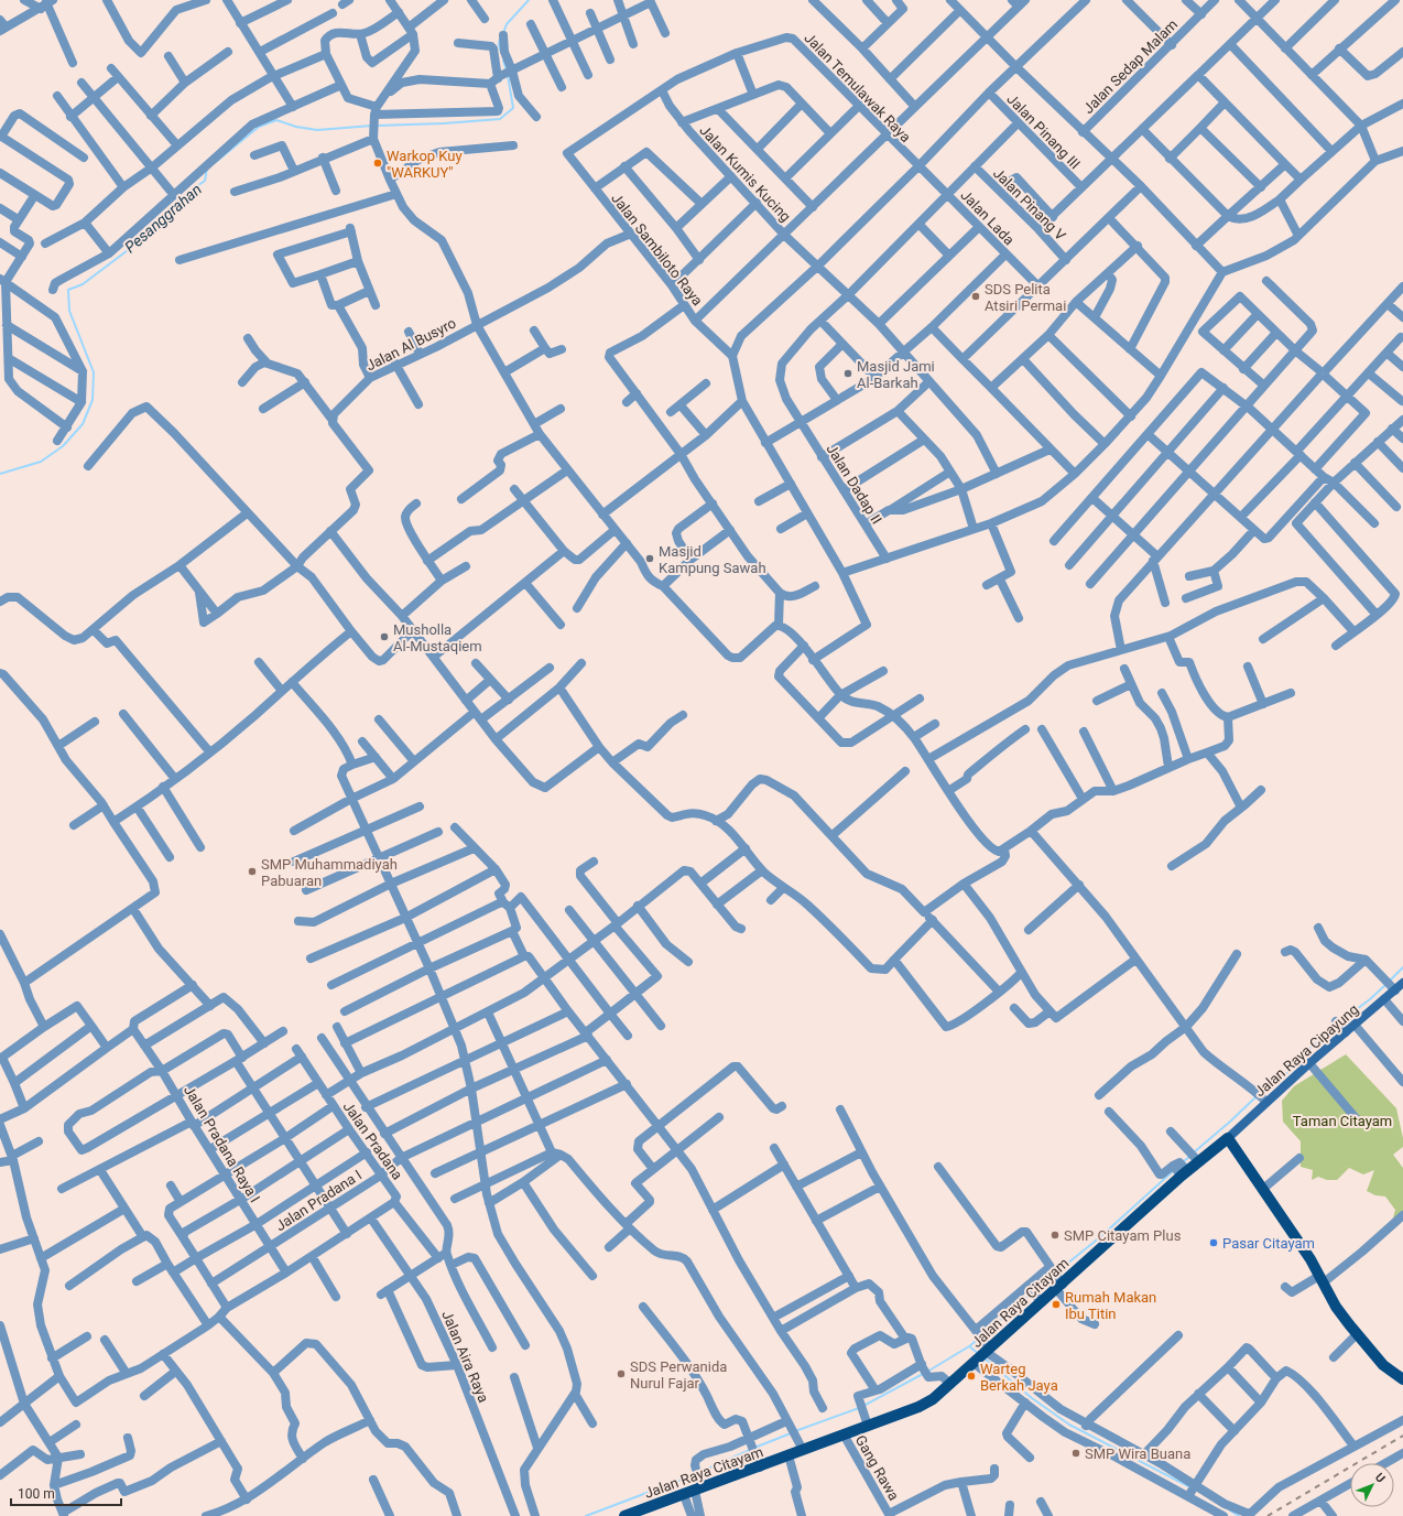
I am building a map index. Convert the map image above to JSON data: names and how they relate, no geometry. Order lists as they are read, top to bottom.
{
  "streets": {
    "main road": ["Jalan Raya Cipayung", "Jalan Raya Citayam"],
    "street": [
      "Jalan Sedap Malam",
      "Jalan Temulawak Raya",
      "Jalan Pinang III",
      "Jalan Kumis Kucing",
      "Jalan Pinang V",
      "Jalan Lada",
      "Jalan Sambiloto Raya",
      "Jalan Al Busyro",
      "Jalan Dadap II",
      "Jalan Pradana",
      "Jalan Pradana Raya I",
      "Jalan Pradana I",
      "Jalan Aira Raya",
      "Gang Rawa"
    ]
  },
  "crossings": [
    ["Jalan Temulawak Raya", "Jalan Kumis Kucing"],
    ["Jalan Temulawak Raya", "Jalan Lada"],
    ["Jalan Temulawak Raya", "Jalan Sambiloto Raya"],
    ["Jalan Pinang III", "Jalan Dadap II"],
    ["Jalan Kumis Kucing", "Jalan Dadap II"],
    ["Jalan Pinang V", "Jalan Dadap II"],
    ["Jalan Lada", "Jalan Dadap II"],
    ["Jalan Sambiloto Raya", "Jalan Al Busyro"],
    ["Jalan Raya Cipayung", "Jalan Raya Citayam"],
    ["Jalan Pradana", "Jalan Pradana I"],
    ["Jalan Pradana Raya I", "Jalan Pradana I"],
    ["Jalan Raya Citayam", "Gang Rawa"]
  ],
  "water": ["Pesanggrahan"],
  "parks": ["Taman Citayam"],
  "places": [
    "Warkop Kuy \"WARKUY\"",
    "SDS Pelita Atsiri Permai",
    "Masjid Jami Al-Barkah",
    "Masjid Kampung Sawah",
    "Musholla Al-Mustaqiem",
    "SMP Muhammadiyah Pabuaran",
    "SMP Citayam Plus",
    "Pasar Citayam",
    "Rumah Makan Ibu Titin",
    "SDS Perwanida Nurul Fajar",
    "Warteg Berkah Jaya",
    "SMP Wira Buana"
  ],
  "scale_bar": "100 m",
  "north": "top right"
}
